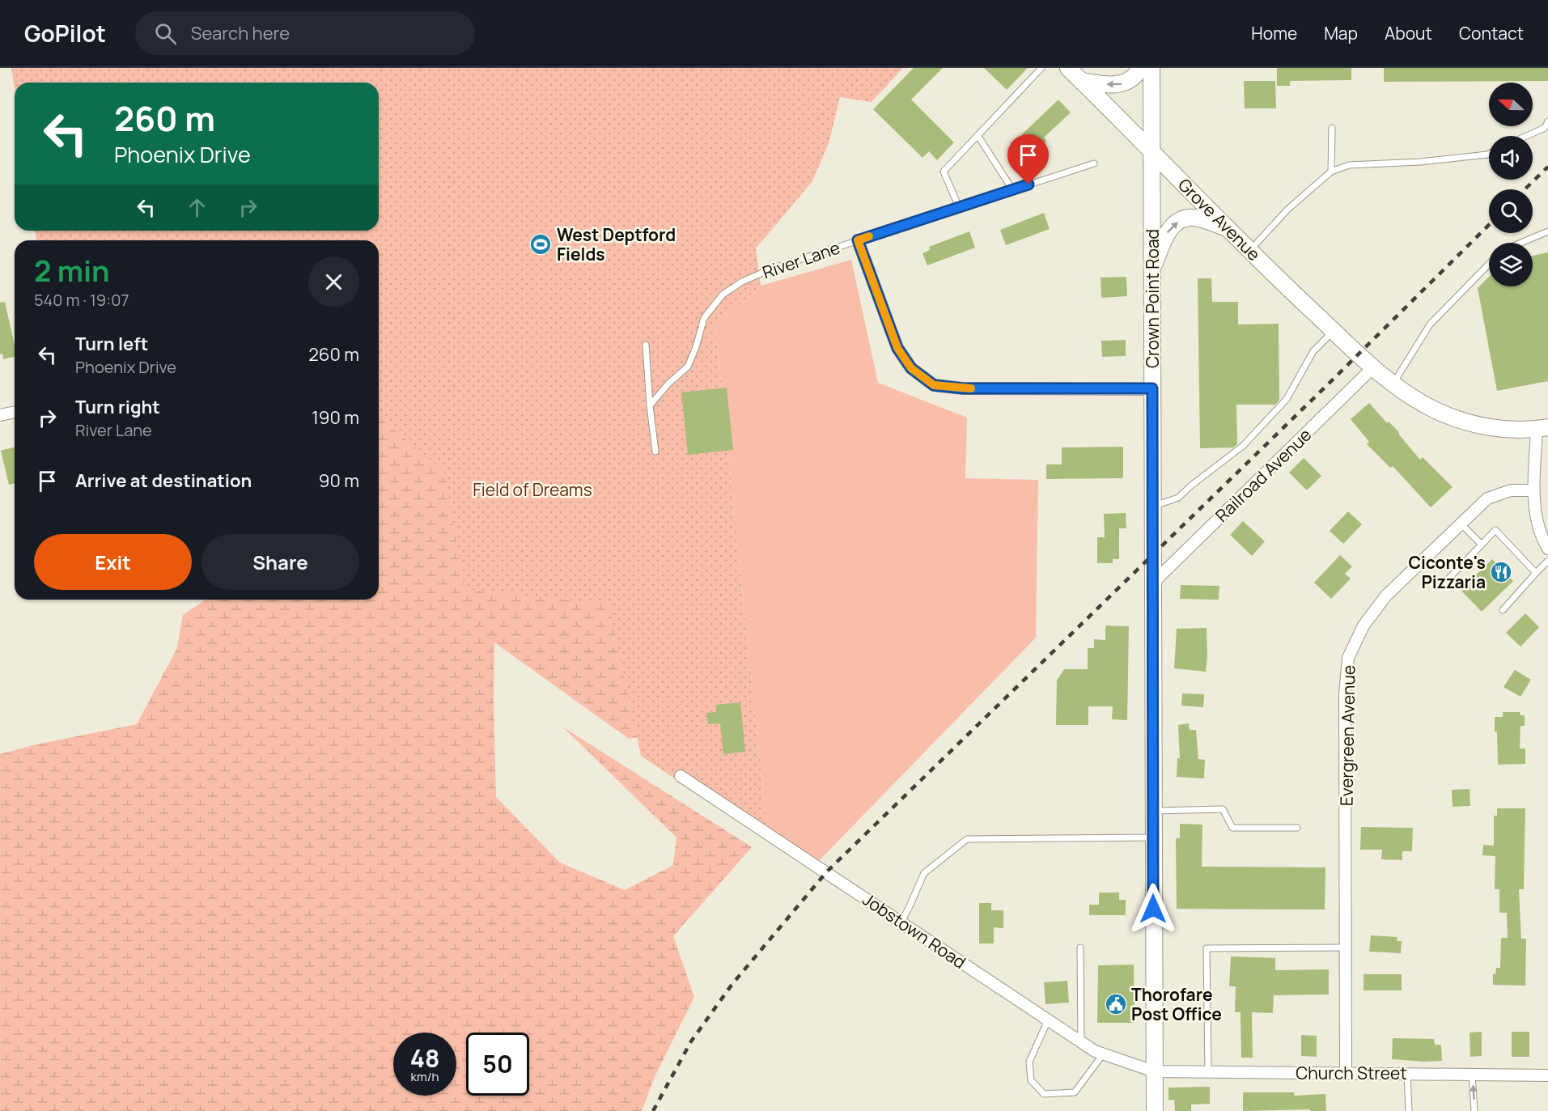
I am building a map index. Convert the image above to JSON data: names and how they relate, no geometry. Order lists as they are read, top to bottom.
{
  "streets": {
    "main road": ["Grove Avenue", "Crown Point Road"],
    "street": [
      "Railroad Avenue",
      "Evergreen Avenue",
      "Jobstown Road",
      "Church Street"
    ],
    "lane": ["River Lane"]
  },
  "crossings": [
    ["Grove Avenue", "Crown Point Road"],
    ["Grove Avenue", "Railroad Avenue"],
    ["Crown Point Road", "Railroad Avenue"],
    ["Crown Point Road", "Jobstown Road"],
    ["Crown Point Road", "Church Street"],
    ["Evergreen Avenue", "Church Street"],
    ["Jobstown Road", "Church Street"]
  ],
  "parks": ["Field of Dreams"],
  "places": {
    "sports": ["West Deptford Fields"],
    "restaurant": ["Ciconte's Pizzaria"],
    "public building": ["Thorofare Post Office"]
  },
  "north": "left",
  "page": {
    "header": "GoPilot",
    "search": "Search here",
    "nav": [
      "Home",
      "Map",
      "About",
      "Contact"
    ],
    "turn": ["260 m", "Phoenix Drive"],
    "heading": ["2 min", "540 m · 19:07"],
    "list": [
      {
        "name": "Turn left",
        "note": "Phoenix Drive",
        "value": "260 m"
      },
      {
        "name": "Turn right",
        "note": "River Lane",
        "value": "190 m"
      },
      {
        "name": "Arrive at destination",
        "value": "90 m"
      }
    ],
    "buttons": ["Exit", "Share"],
    "speed": "48 km/h",
    "limit": "50"
  }
}
